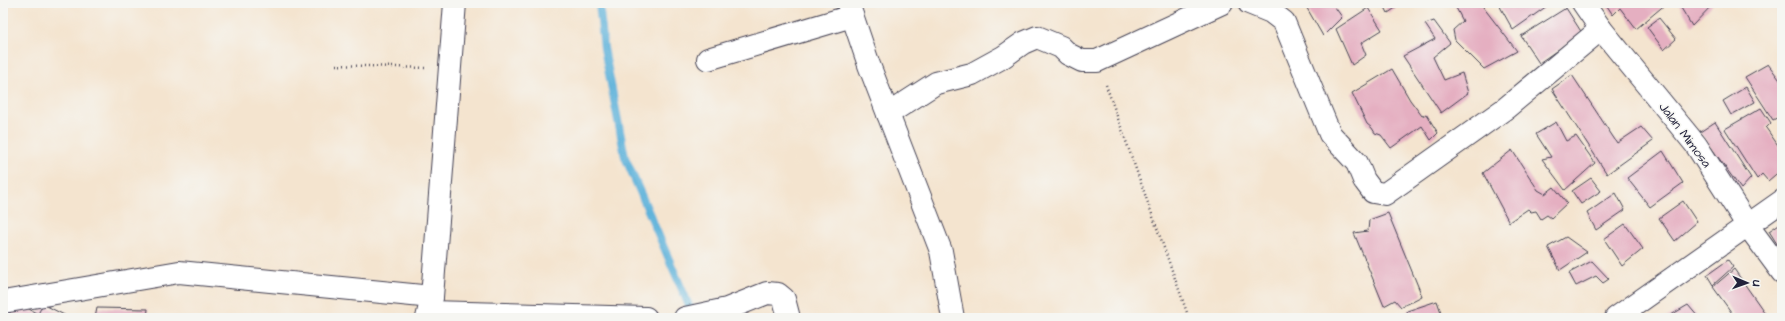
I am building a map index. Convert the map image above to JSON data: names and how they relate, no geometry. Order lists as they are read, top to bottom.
{
  "streets": {
    "street": ["Jalan Mimosa"]
  },
  "north": "right"
}
